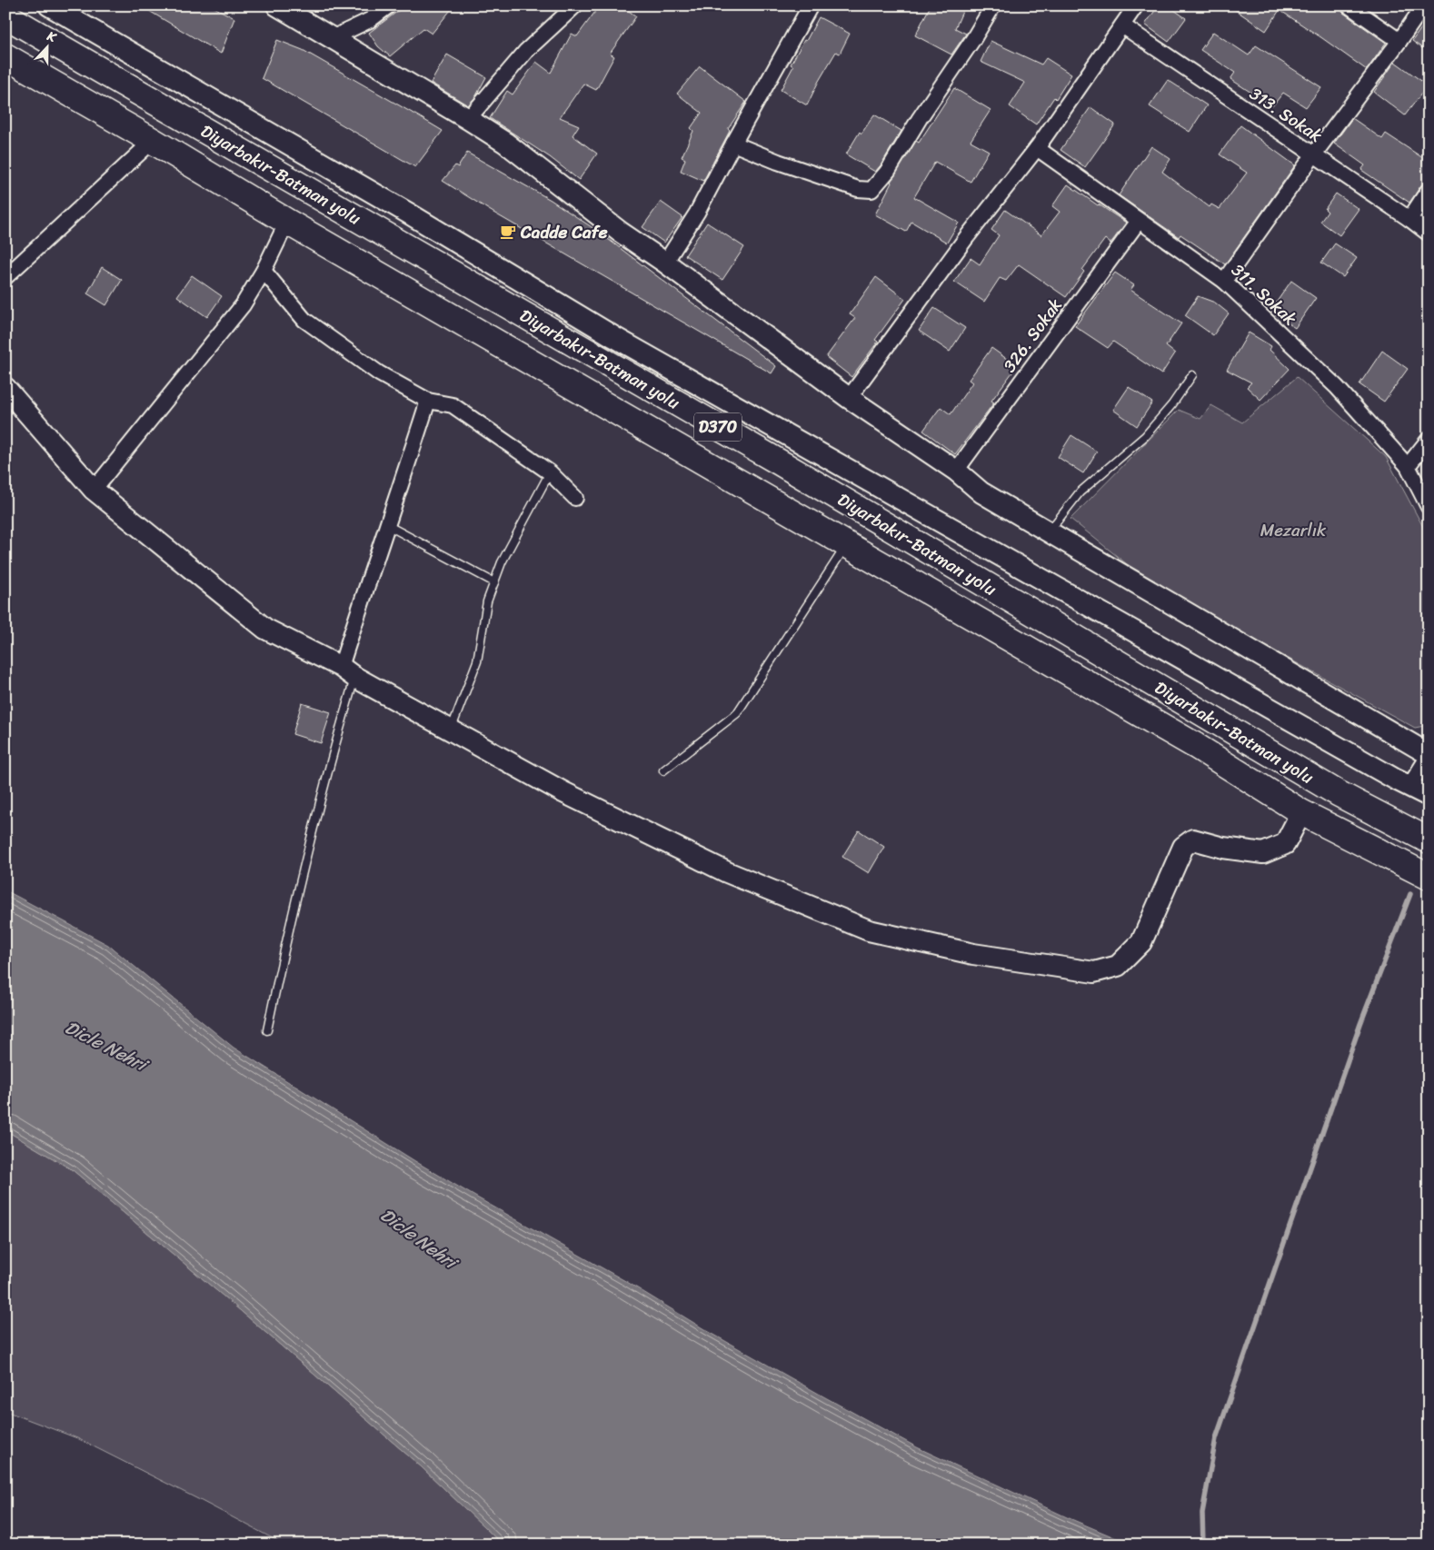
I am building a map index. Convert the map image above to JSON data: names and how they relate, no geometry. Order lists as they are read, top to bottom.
{
  "streets": {
    "highway": ["Diyarbakır-Batman yolu", "D370"],
    "street": ["313. Sokak", "311. Sokak", "326. Sokak"]
  },
  "crossings": [
    ["311. Sokak", "326. Sokak"]
  ],
  "water": ["Dicle Nehri"],
  "parks": ["Mezarlık"],
  "places": {
    "cafe": ["Cadde Cafe"]
  },
  "north": "top"
}
